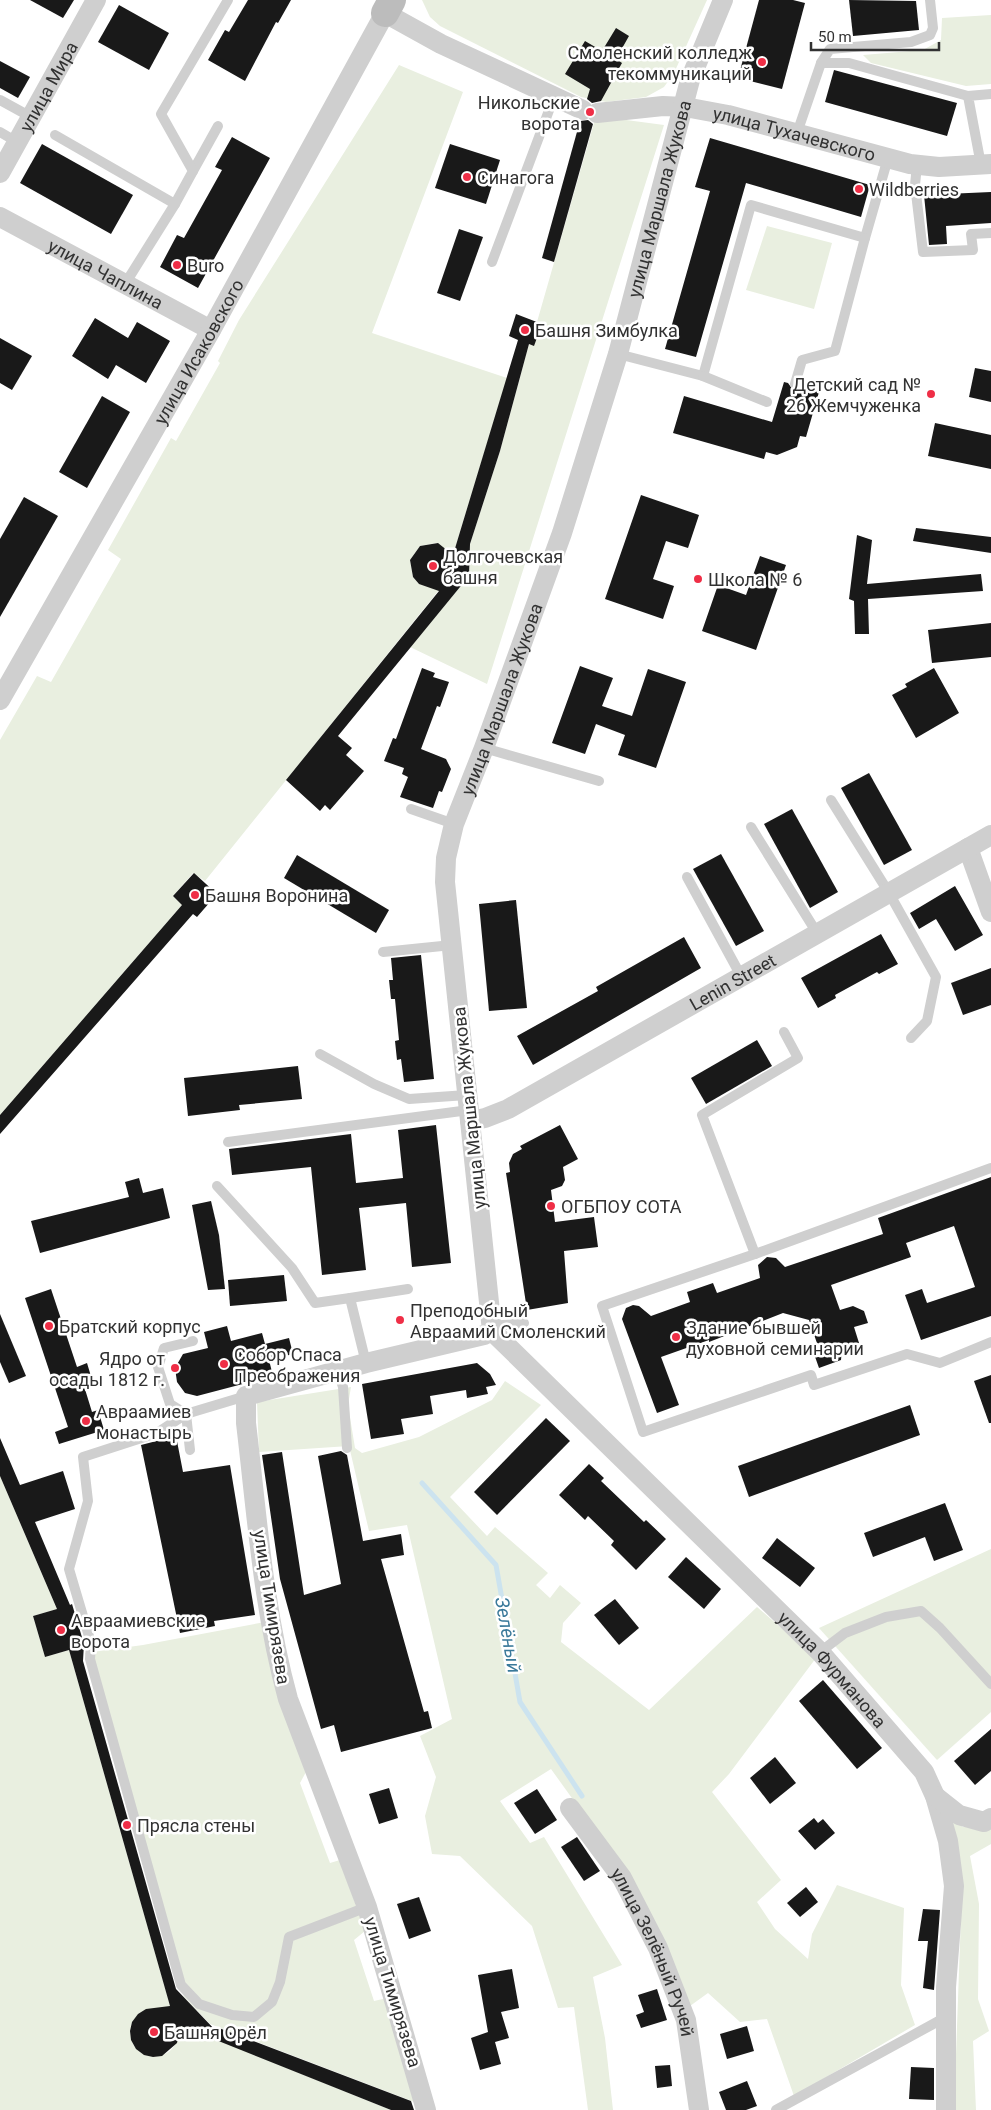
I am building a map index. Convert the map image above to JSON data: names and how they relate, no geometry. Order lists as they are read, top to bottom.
{
  "streets": {
    "street": [
      "улица Мира",
      "улица Тухачевского",
      "улица Маршала Жукова",
      "улица Чаплина",
      "улица Исаковского",
      "Lenin Street",
      "улица Тимирязева",
      "улица Фурманова",
      "улица Зелёный Ручей"
    ]
  },
  "crossings": [
    ["улица Тухачевского", "улица Маршала Жукова"],
    ["улица Тухачевского", "улица Исаковского"],
    ["улица Маршала Жукова", "Lenin Street"],
    ["улица Маршала Жукова", "улица Фурманова"],
    ["улица Чаплина", "улица Исаковского"]
  ],
  "water": ["Зелёный"],
  "places": [
    "Смоленский колледж текоммуникаций",
    "Никольские ворота",
    "Синагога",
    "Wildberries",
    "Buro",
    "Башня Зимбулка",
    "Детский сад № 26 Жемчуженка",
    "Долгочевская башня",
    "Школа № 6",
    "Башня Воронина",
    "ОГБПОУ СОТА",
    "Преподобный Авраамий Смоленский",
    "Братский корпус",
    "Здание бывшей духовной семинарии",
    "Собор Спаса Преображения",
    "Ядро от осады 1812 г.",
    "Авраамиев монастырь",
    "Авраамиевские ворота",
    "Прясла стены",
    "Башня Орёл"
  ],
  "scale_bar": "50 m"
}
